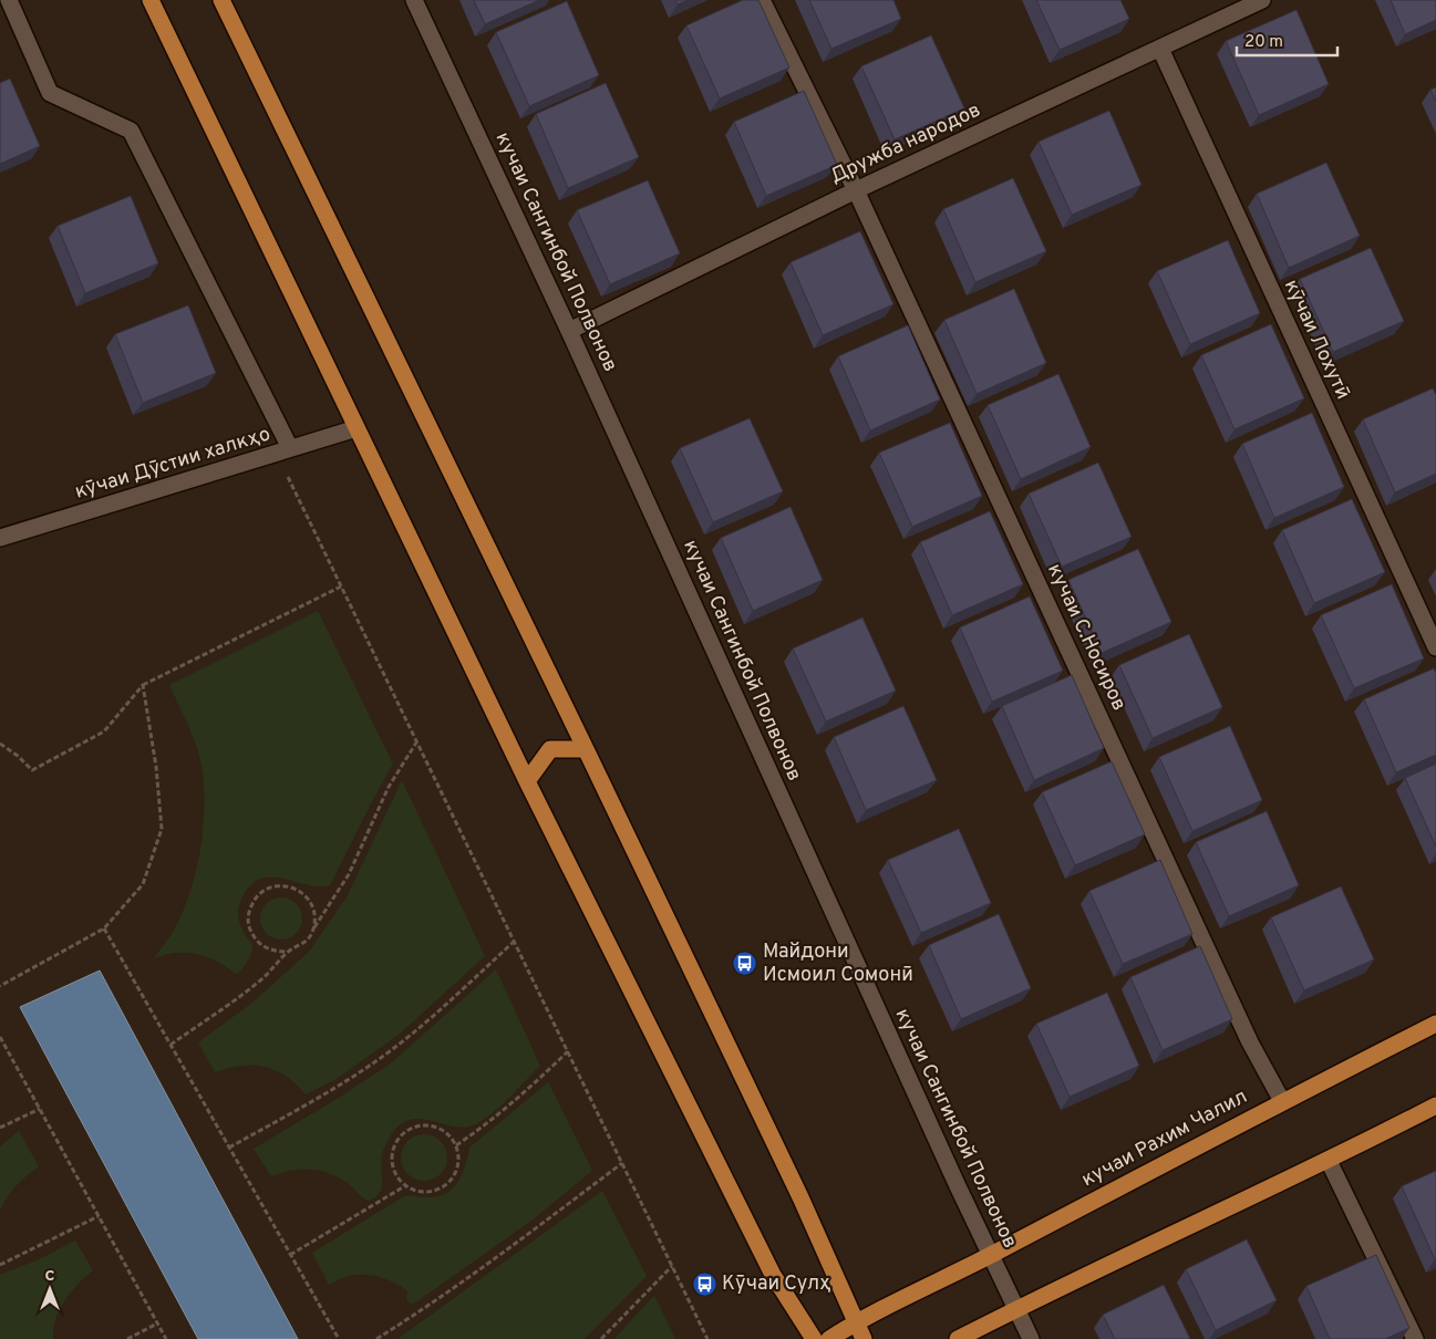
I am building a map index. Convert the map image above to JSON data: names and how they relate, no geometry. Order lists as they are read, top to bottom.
{
  "streets": {
    "main road": ["кучаи Рахим Чалил"],
    "street": [
      "Дружба народов",
      "кучаи Сангинбой Полвонов",
      "кӯчаи Лохутӣ",
      "кӯчаи Дӯстии халкҳо",
      "кучаи С.Носиров"
    ]
  },
  "crossings": [
    ["Дружба народов", "кучаи Сангинбой Полвонов"],
    ["Дружба народов", "кӯчаи Лохутӣ"],
    ["Дружба народов", "кучаи С.Носиров"],
    ["кучаи Сангинбой Полвонов", "кучаи Рахим Чалил"],
    ["кучаи С.Носиров", "кучаи Рахим Чалил"]
  ],
  "places": {
    "bus stop": ["Майдони Исмоил Сомонӣ", "Кӯчаи Сулҳ"]
  },
  "scale_bar": "20 m",
  "north": "top"
}
